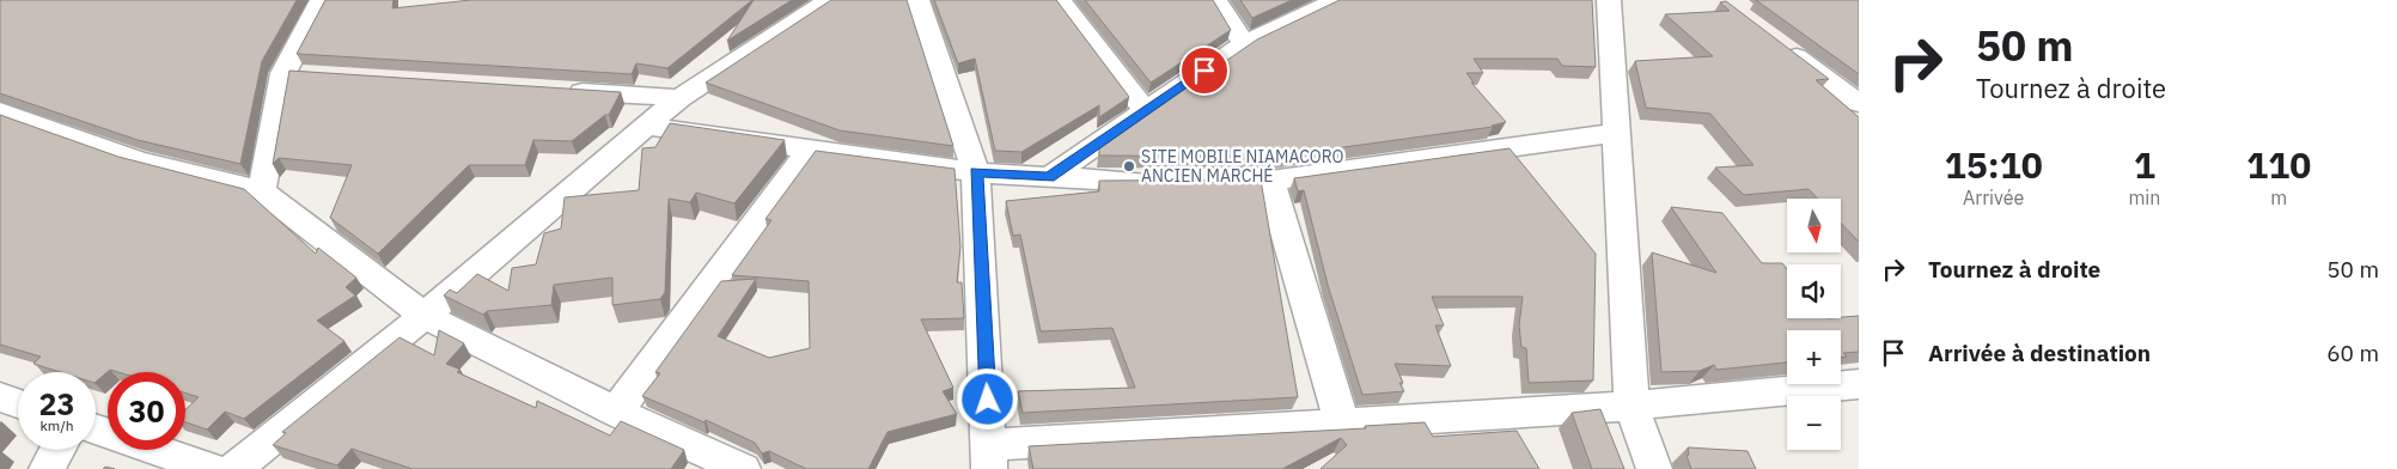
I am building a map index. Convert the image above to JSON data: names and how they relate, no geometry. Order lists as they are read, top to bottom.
{
  "places": ["SITE MOBILE NIAMACORO ANCIEN MARCHÉ"],
  "north": "bottom",
  "page": {
    "turn": ["50 m", "Tournez à droite"],
    "eta": [
      "15:10",
      "Arrivée",
      "1",
      "min",
      "110",
      "m"
    ],
    "map_buttons": ["+", "−"],
    "list": [
      {
        "name": "Tournez à droite",
        "value": "50 m"
      },
      {
        "name": "Arrivée à destination",
        "value": "60 m"
      }
    ],
    "speed": "23 km/h",
    "limit": "30"
  }
}
